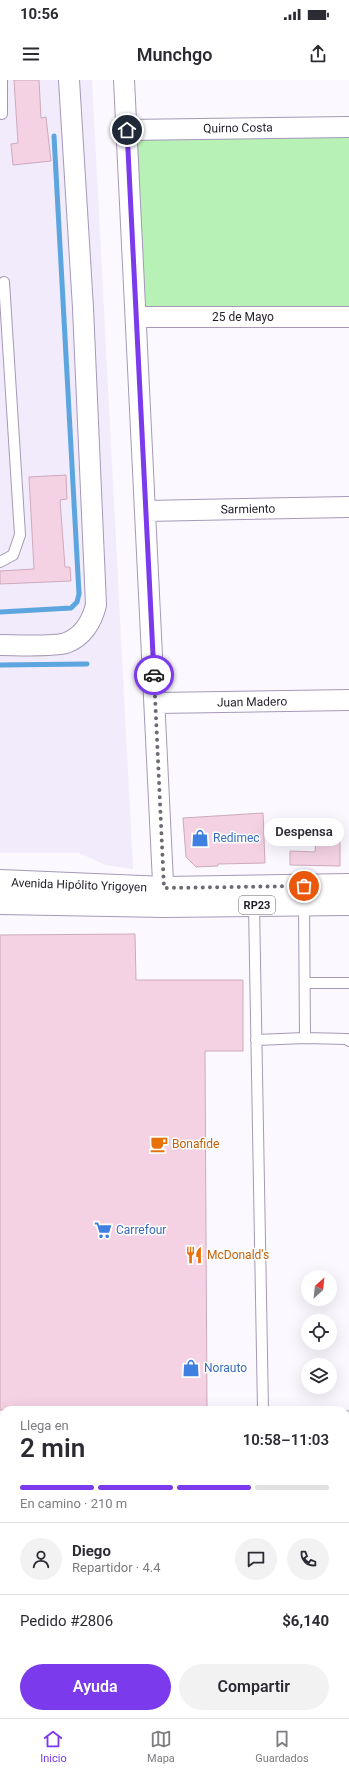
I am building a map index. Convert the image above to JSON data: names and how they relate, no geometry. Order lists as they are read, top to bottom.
{
  "streets": {
    "main road": ["Avenida Hipólito Yrigoyen", "RP23"],
    "street": [
      "Quirno Costa",
      "25 de Mayo",
      "Sarmiento",
      "Juan Madero"
    ]
  },
  "places": {
    "shop": ["Redimec", "Norauto"],
    "other": ["Despensa"],
    "cafe": ["Bonafide"],
    "supermarket": ["Carrefour"],
    "restaurant": ["McDonald's"]
  },
  "north": "top right",
  "page": {
    "status": "10:56",
    "header": "Munchgo",
    "bubble": "Despensa",
    "heading": ["2 min", "Llega en", "10:58–11:03"],
    "panel": [
      "Diego",
      "Repartidor · 4.4",
      "Pedido #2806",
      "$6,140"
    ],
    "bar": "En camino · 210 m",
    "buttons": ["Ayuda", "Compartir"],
    "tabs": ["Inicio", "Mapa", "Guardados"]
  }
}
